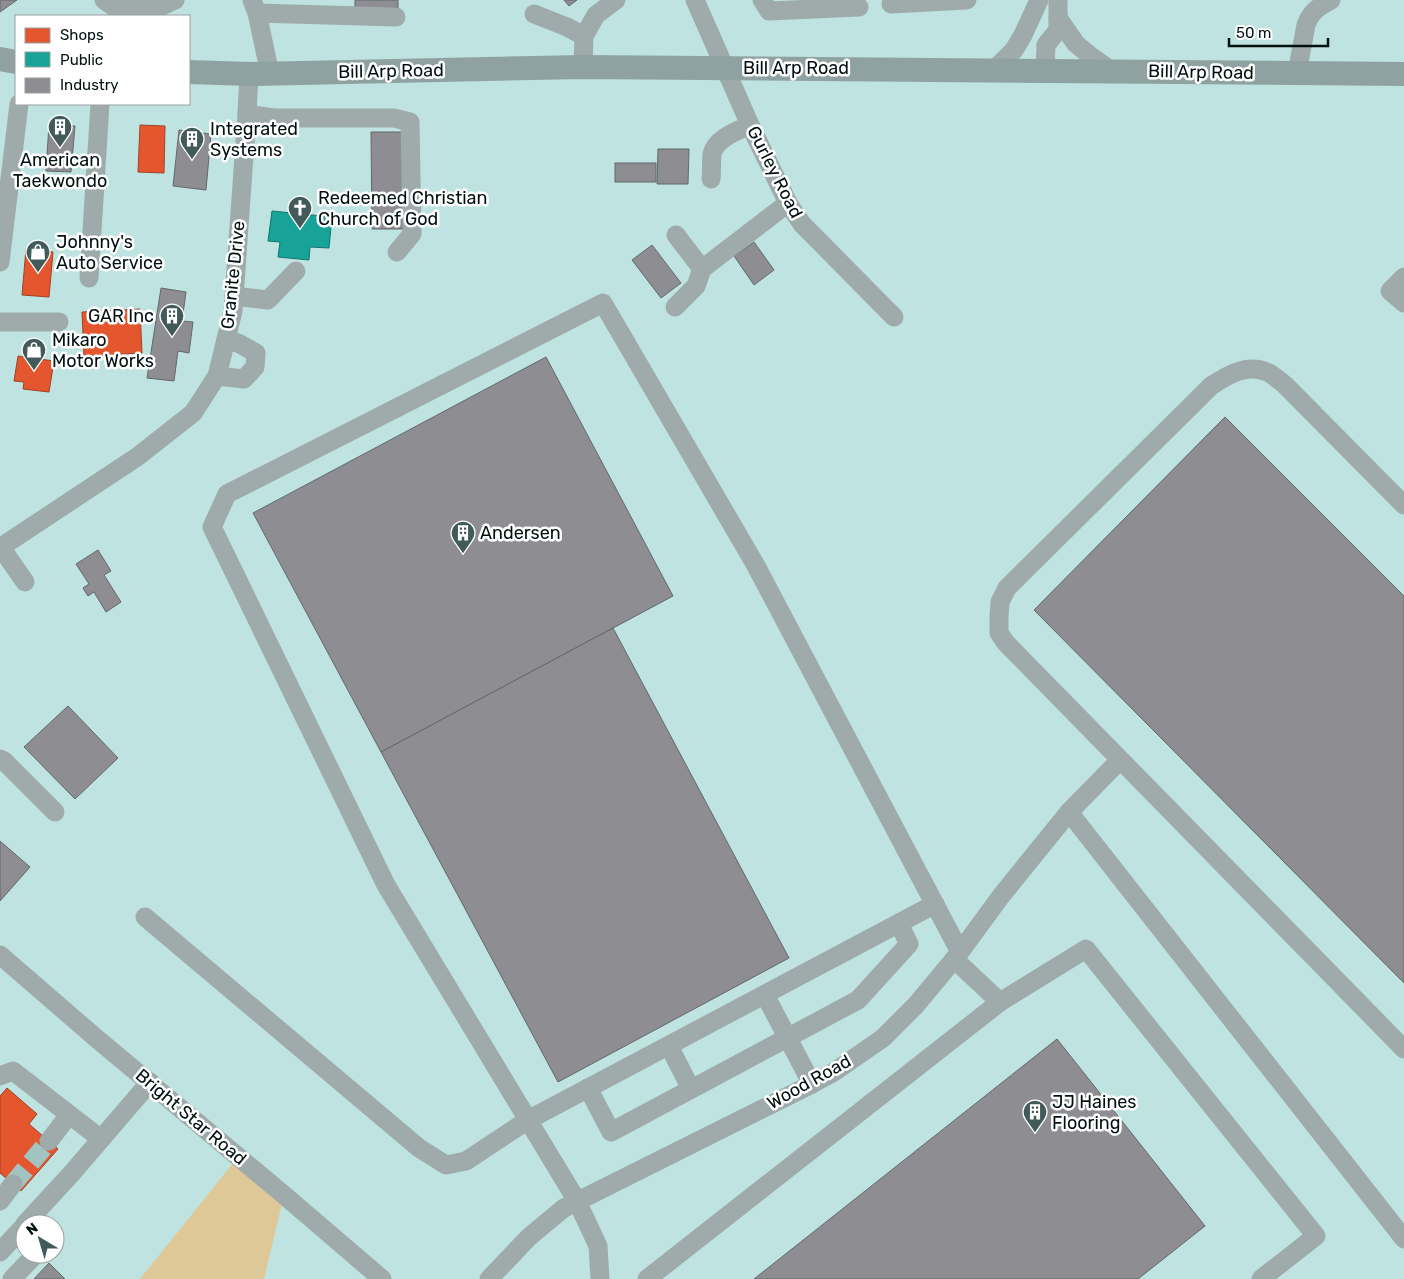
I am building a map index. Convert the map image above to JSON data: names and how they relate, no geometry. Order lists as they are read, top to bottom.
{
  "streets": {
    "main road": ["Bill Arp Road"],
    "street": [
      "Gurley Road",
      "Granite Drive",
      "Wood Road",
      "Bright Star Road"
    ]
  },
  "crossings": [
    ["Bill Arp Road", "Gurley Road"],
    ["Bill Arp Road", "Granite Drive"]
  ],
  "places": {
    "building": [
      "American Taekwondo",
      "Integrated Systems",
      "GAR Inc",
      "Andersen",
      "JJ Haines Flooring"
    ],
    "church": ["Redeemed Christian Church of God"],
    "shop": ["Johnny's Auto Service", "Mikaro Motor Works"]
  },
  "legend": ["Shops", "Public", "Industry"],
  "scale_bar": "50 m",
  "north": "top left"
}
